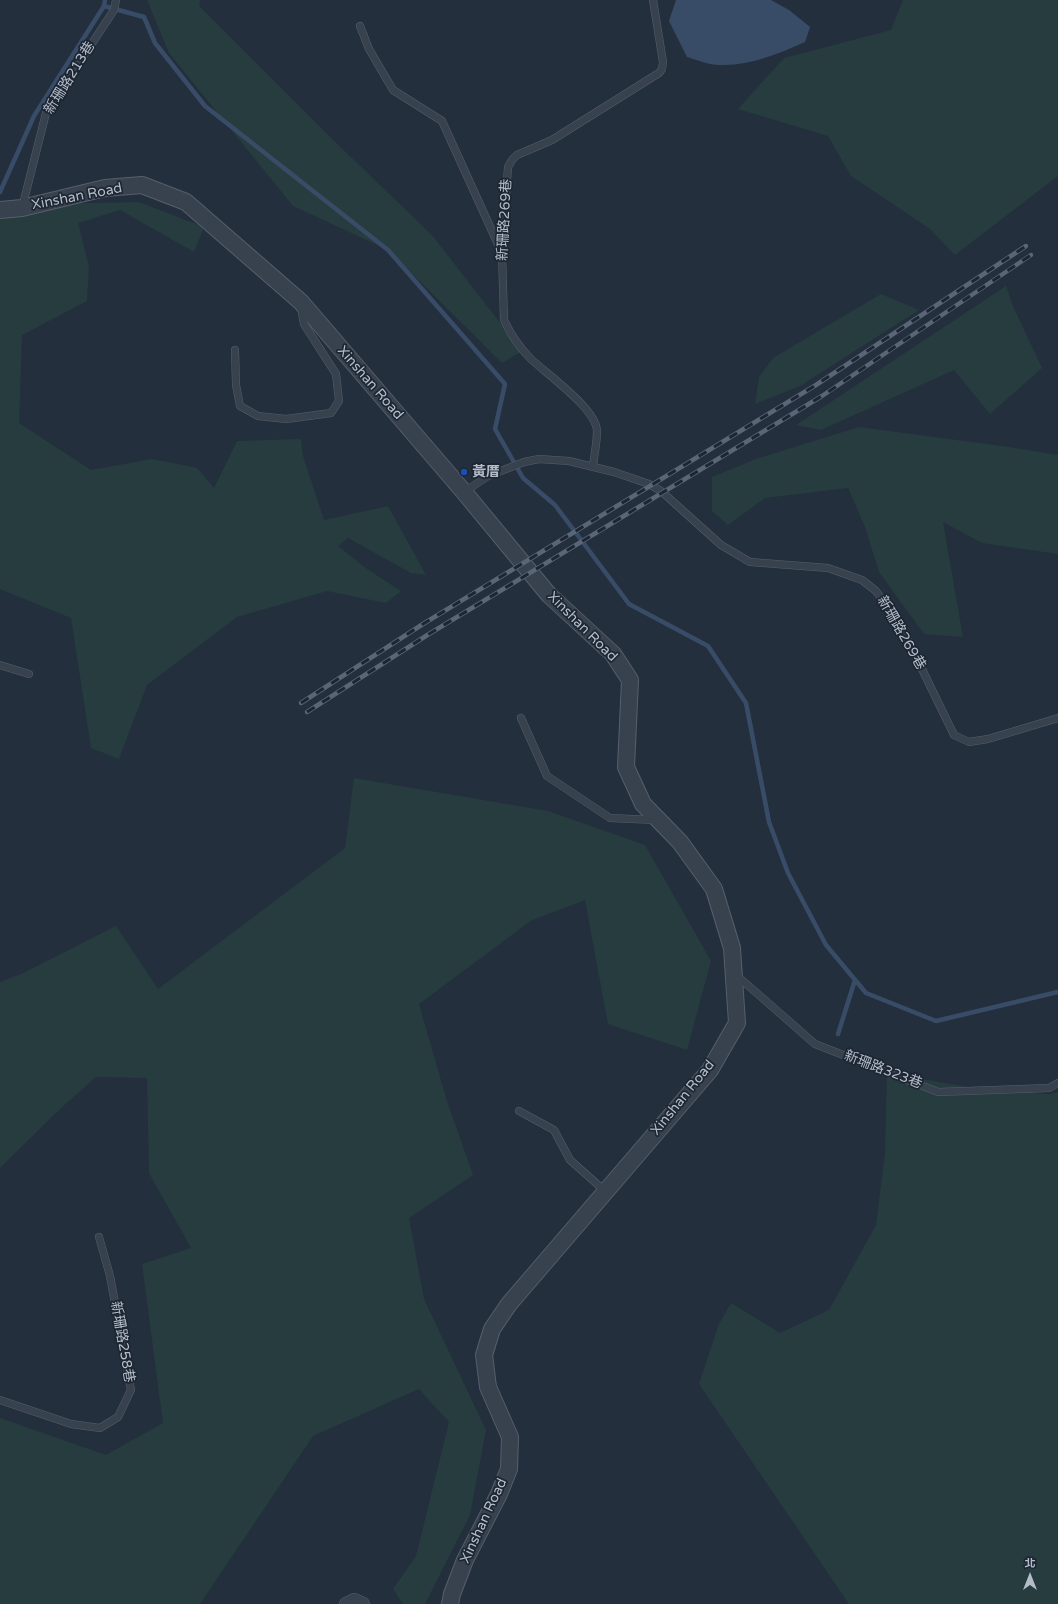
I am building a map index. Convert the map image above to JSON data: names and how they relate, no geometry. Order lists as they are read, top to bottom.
{
  "streets": {
    "street": ["Xinshan Road"],
    "lane": [
      "新珊路213巷",
      "新珊路269巷",
      "新珊路323巷",
      "新珊路258巷"
    ]
  },
  "crossings": [
    ["新珊路213巷", "Xinshan Road"],
    ["Xinshan Road", "新珊路269巷"],
    ["Xinshan Road", "新珊路323巷"]
  ],
  "places": ["黃厝"],
  "north": "top"
}
